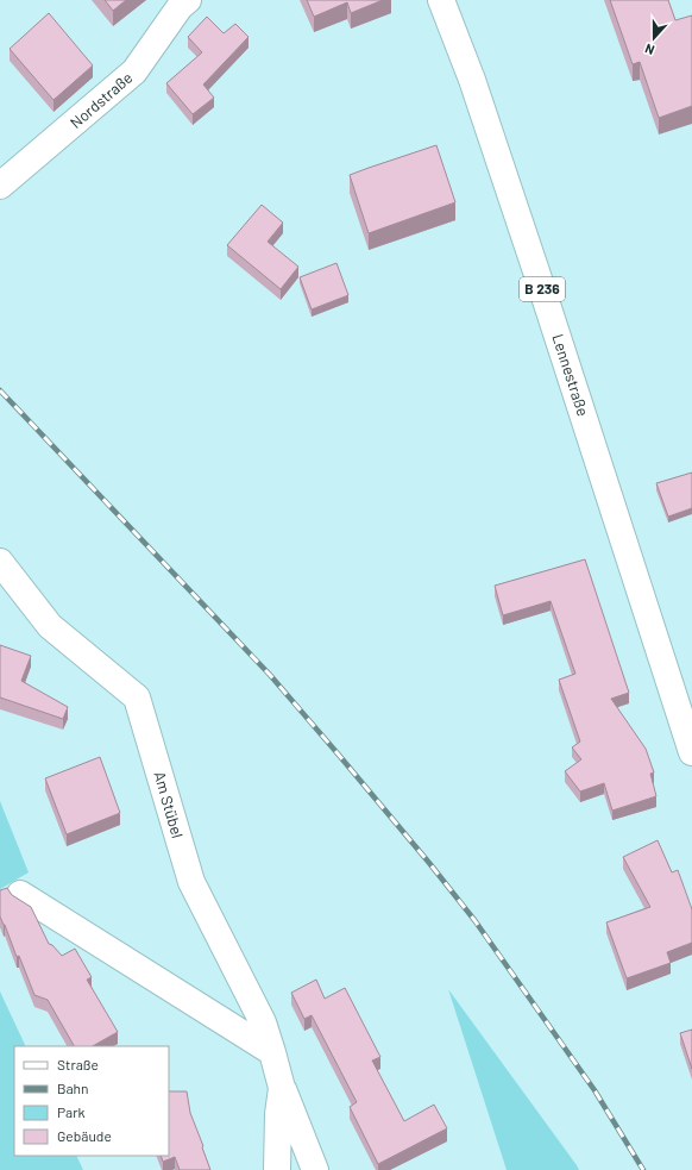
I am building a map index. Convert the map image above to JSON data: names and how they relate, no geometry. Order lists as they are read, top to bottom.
{
  "streets": {
    "street": [
      "Nordstraße",
      "B 236",
      "Lennestraße",
      "Am Stübel"
    ]
  },
  "legend": [
    "Straße",
    "Bahn",
    "Park",
    "Gebäude"
  ],
  "north": "bottom"
}
